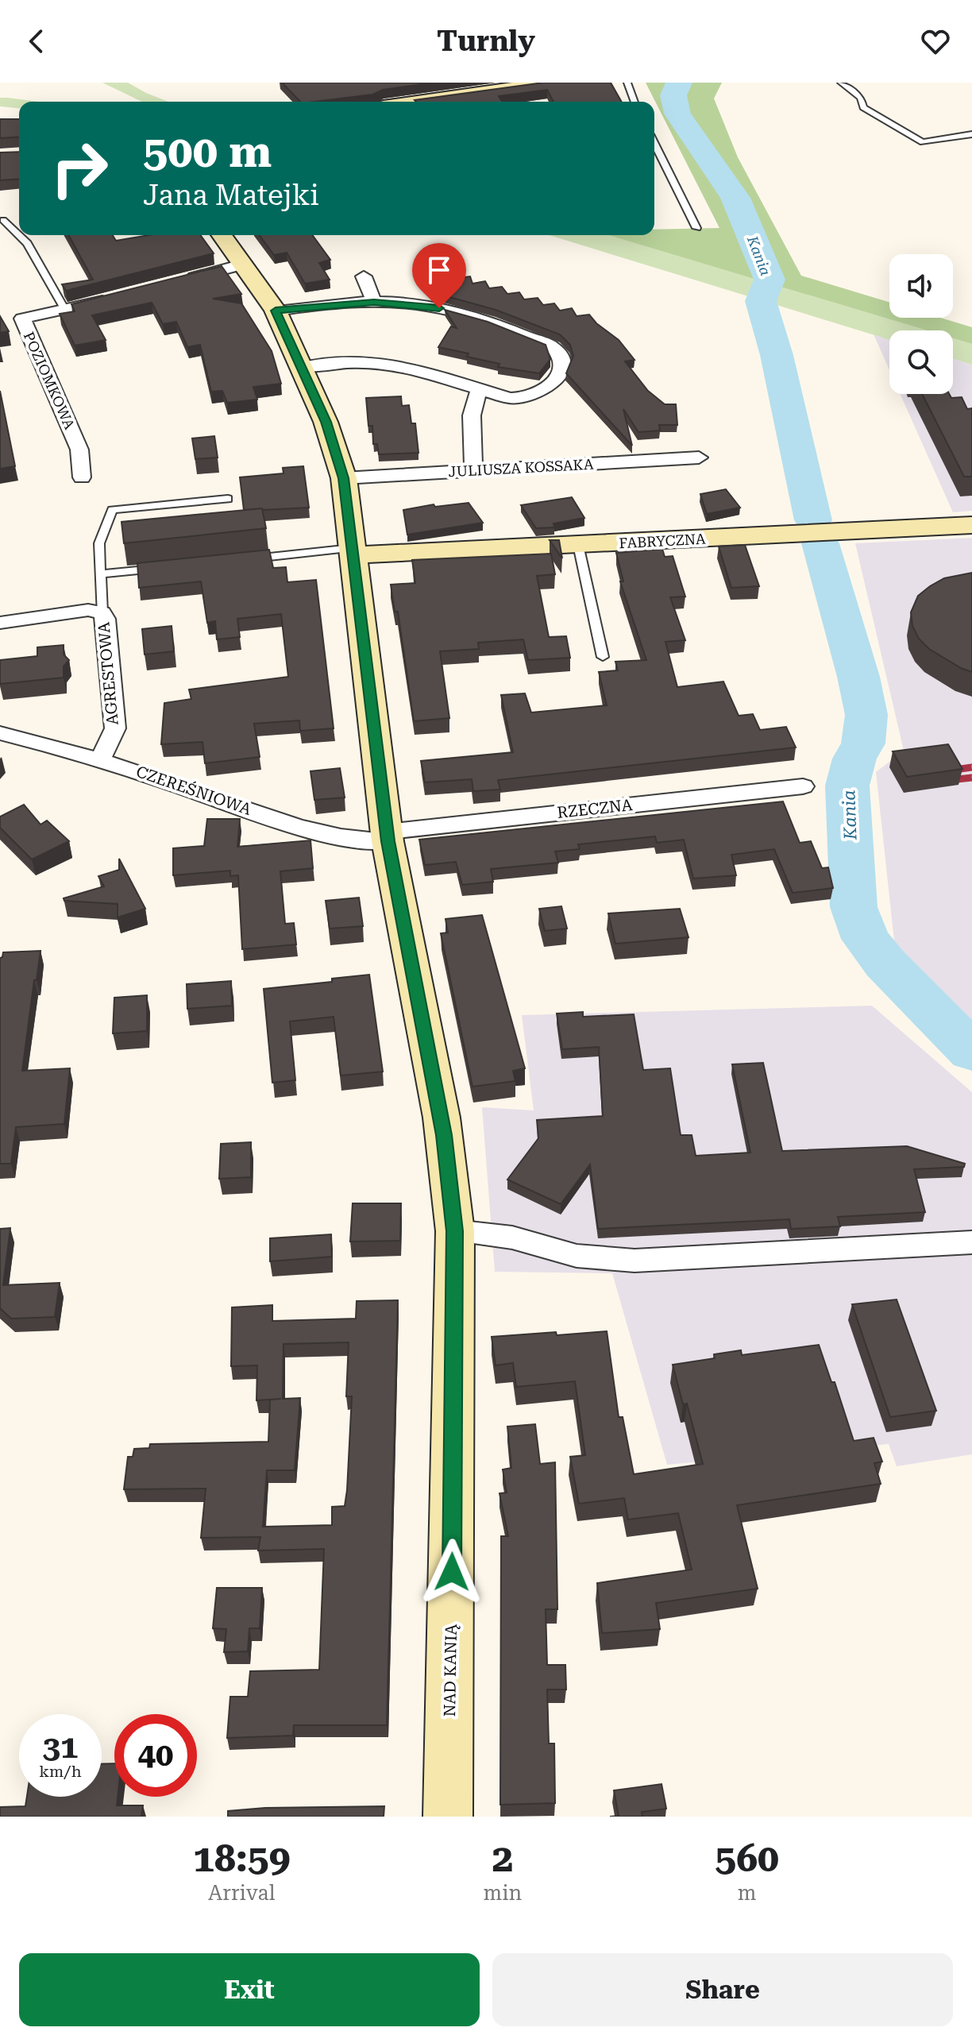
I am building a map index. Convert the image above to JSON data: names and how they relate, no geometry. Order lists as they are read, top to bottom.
{
  "streets": {
    "street": [
      "POZIOMKOWA",
      "JULIUSZA KOSSAKA",
      "FABRYCZNA",
      "AGRESTOWA",
      "CZEREŚNIOWA",
      "RZECZNA",
      "NAD KANIĄ"
    ]
  },
  "crossings": [
    ["JULIUSZA KOSSAKA", "NAD KANIĄ"],
    ["FABRYCZNA", "NAD KANIĄ"],
    ["AGRESTOWA", "CZEREŚNIOWA"],
    ["CZEREŚNIOWA", "RZECZNA"],
    ["CZEREŚNIOWA", "NAD KANIĄ"],
    ["RZECZNA", "NAD KANIĄ"]
  ],
  "water": ["Kania"],
  "page": {
    "header": "Turnly",
    "turn": ["500 m", "Jana Matejki"],
    "speed": "31 km/h",
    "limit": "40",
    "eta": [
      "18:59",
      "Arrival",
      "2",
      "min",
      "560",
      "m"
    ],
    "buttons": ["Exit", "Share"]
  }
}
